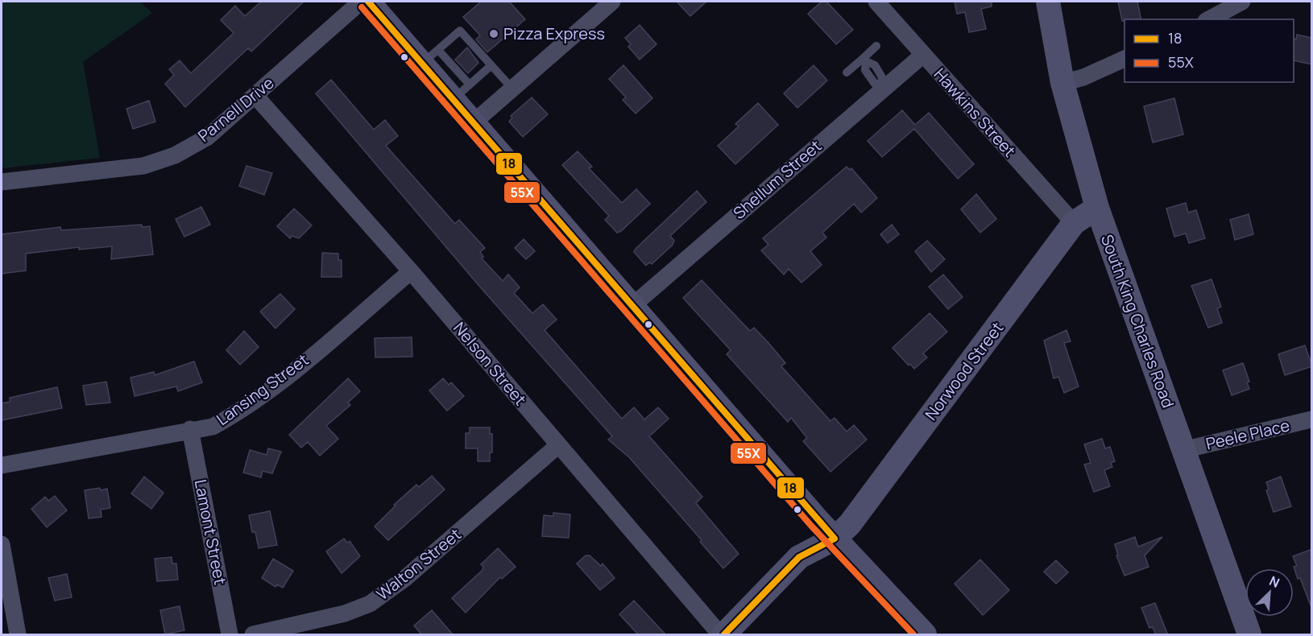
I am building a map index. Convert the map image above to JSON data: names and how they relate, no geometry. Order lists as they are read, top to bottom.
{
  "streets": {
    "street": [
      "Parnell Drive",
      "Hawkins Street",
      "Shellum Street",
      "South King Charles Road",
      "Nelson Street",
      "Norwood Street",
      "Lansing Street",
      "Peele Place",
      "Lamont Street",
      "Walton Street"
    ]
  },
  "crossings": [
    ["Parnell Drive", "Nelson Street"],
    ["Hawkins Street", "Shellum Street"],
    ["Hawkins Street", "Norwood Street"],
    ["South King Charles Road", "Norwood Street"],
    ["South King Charles Road", "Peele Place"],
    ["Nelson Street", "Lansing Street"],
    ["Nelson Street", "Walton Street"],
    ["Lansing Street", "Lamont Street"]
  ],
  "places": ["Pizza Express"],
  "lines": ["transit line 18", "transit line 55X"],
  "legend": ["18", "55X"],
  "north": "top right"
}
